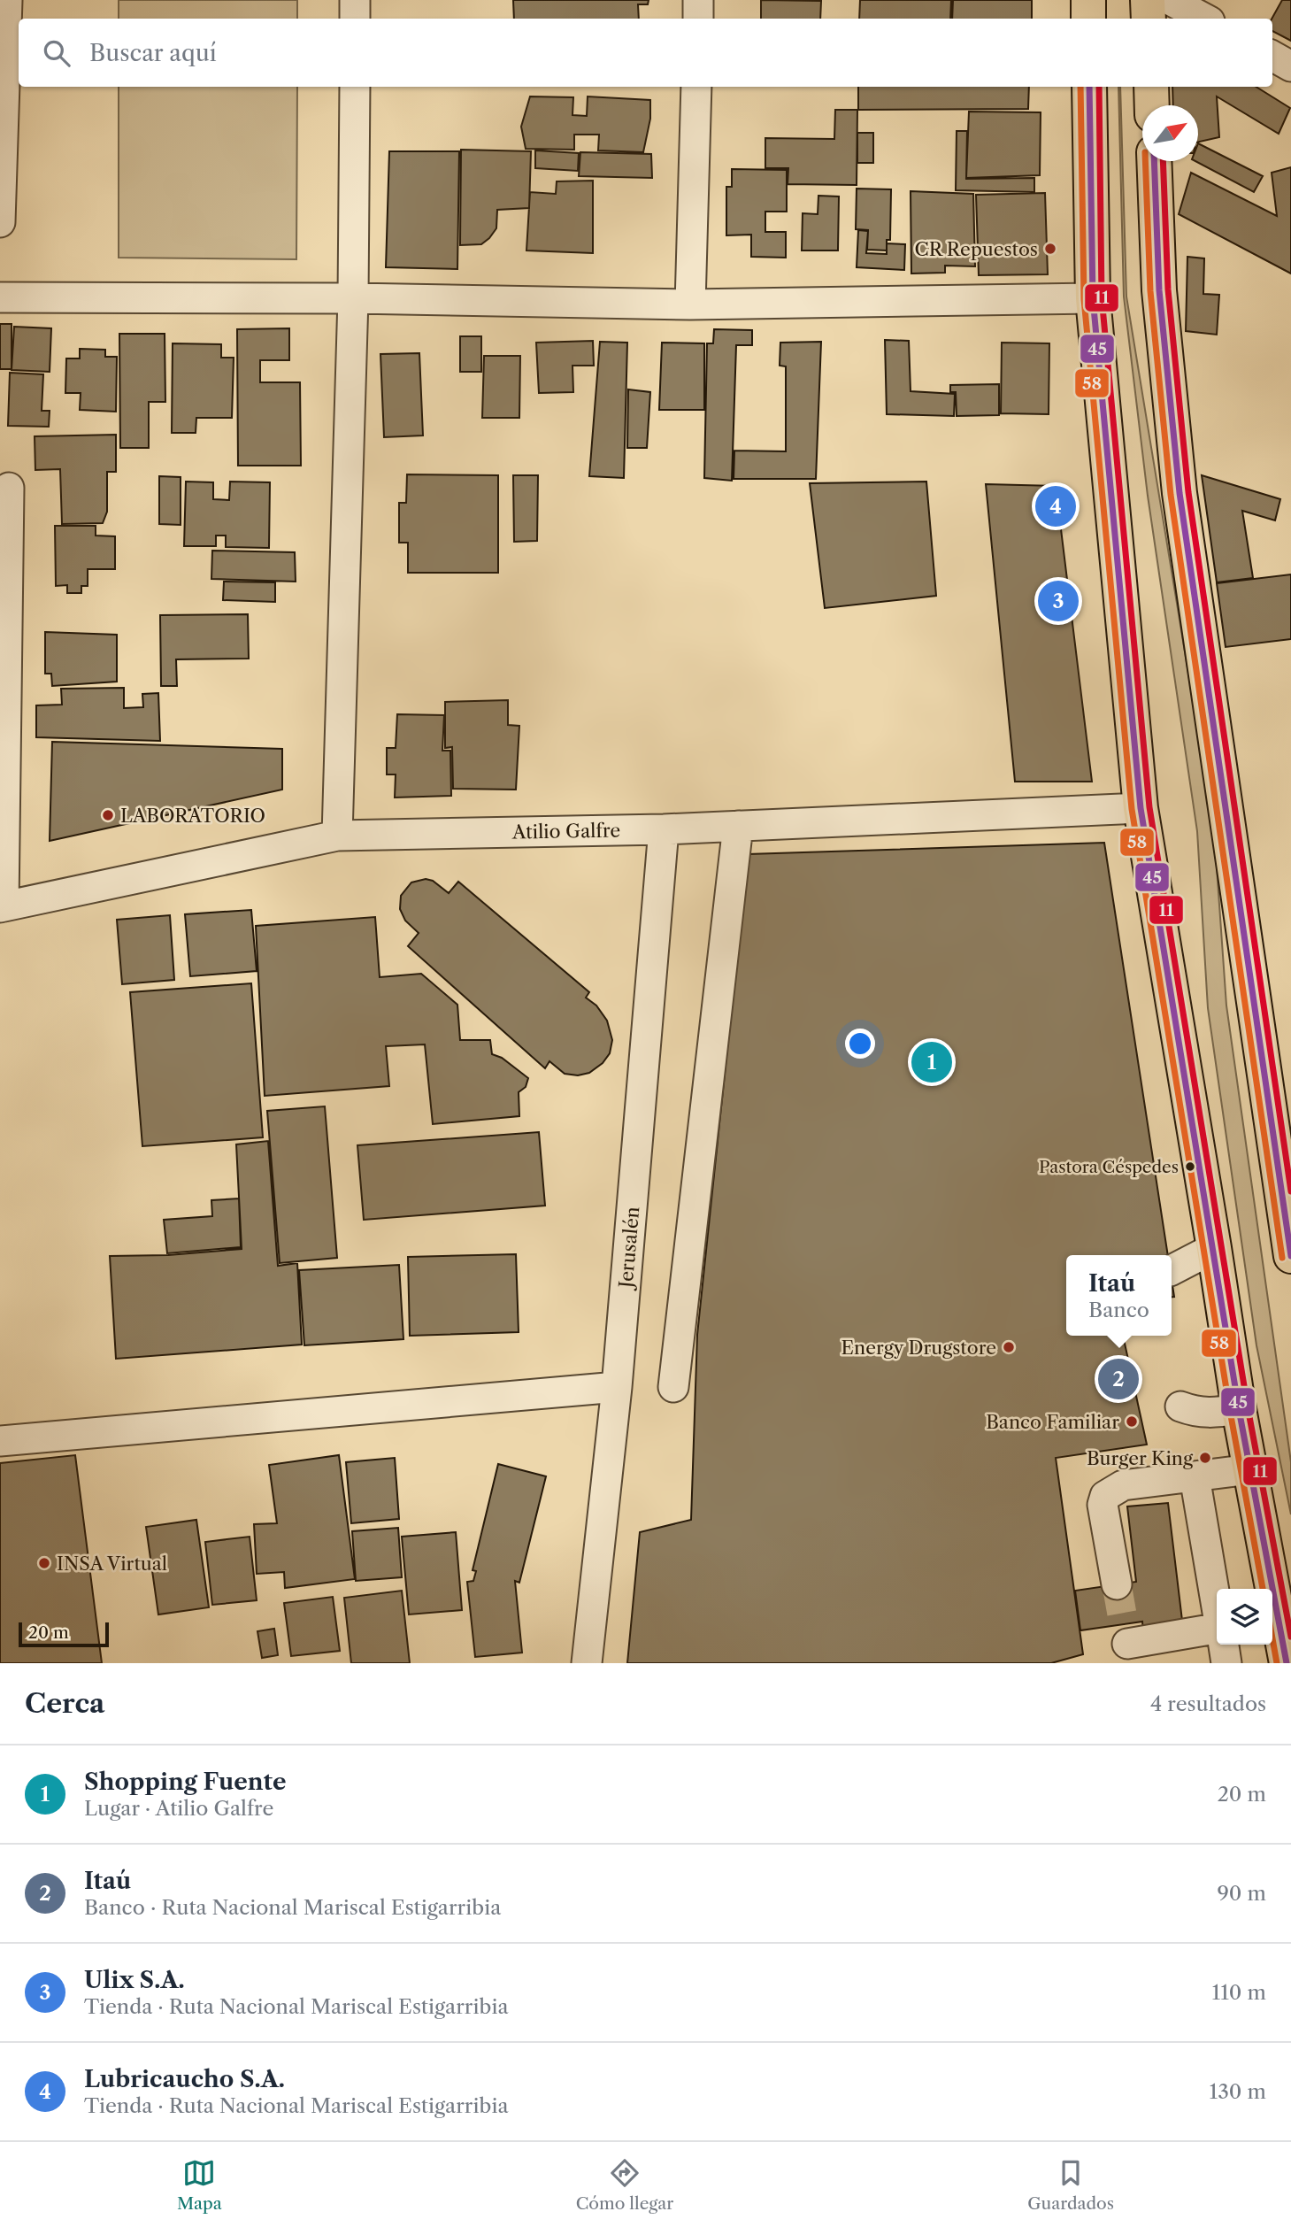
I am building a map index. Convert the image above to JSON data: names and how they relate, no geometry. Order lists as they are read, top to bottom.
{
  "streets": {
    "street": ["Atilio Galfre", "Jerusalén"]
  },
  "crossings": [
    ["Atilio Galfre", "Jerusalén"]
  ],
  "places": [
    "CR Repuestos",
    "LABORATORIO",
    "Pastora Céspedes",
    "Energy Drugstore",
    "Banco Familiar",
    "Burger King",
    "INSA Virtual"
  ],
  "lines": ["transit line 45", "transit line 58", "transit line 11"],
  "scale_bar": "20 m",
  "north": "top right",
  "page": {
    "search": "Buscar aquí",
    "pins": [
      "4",
      "3",
      "1",
      "2"
    ],
    "popup": ["Itaú", "Banco"],
    "scale": "20 m",
    "heading": ["Cerca", "4 resultados"],
    "list": [
      {
        "mark": "1",
        "name": "Shopping Fuente",
        "note": "Lugar · Atilio Galfre",
        "value": "20 m"
      },
      {
        "mark": "2",
        "name": "Itaú",
        "note": "Banco · Ruta Nacional Mariscal Estigarribia",
        "value": "90 m"
      },
      {
        "mark": "3",
        "name": "Ulix S.A.",
        "note": "Tienda · Ruta Nacional Mariscal Estigarribia",
        "value": "110 m"
      },
      {
        "mark": "4",
        "name": "Lubricaucho S.A.",
        "note": "Tienda · Ruta Nacional Mariscal Estigarribia",
        "value": "130 m"
      }
    ],
    "nav": ["Mapa", "Cómo llegar", "Guardados"]
  }
}
